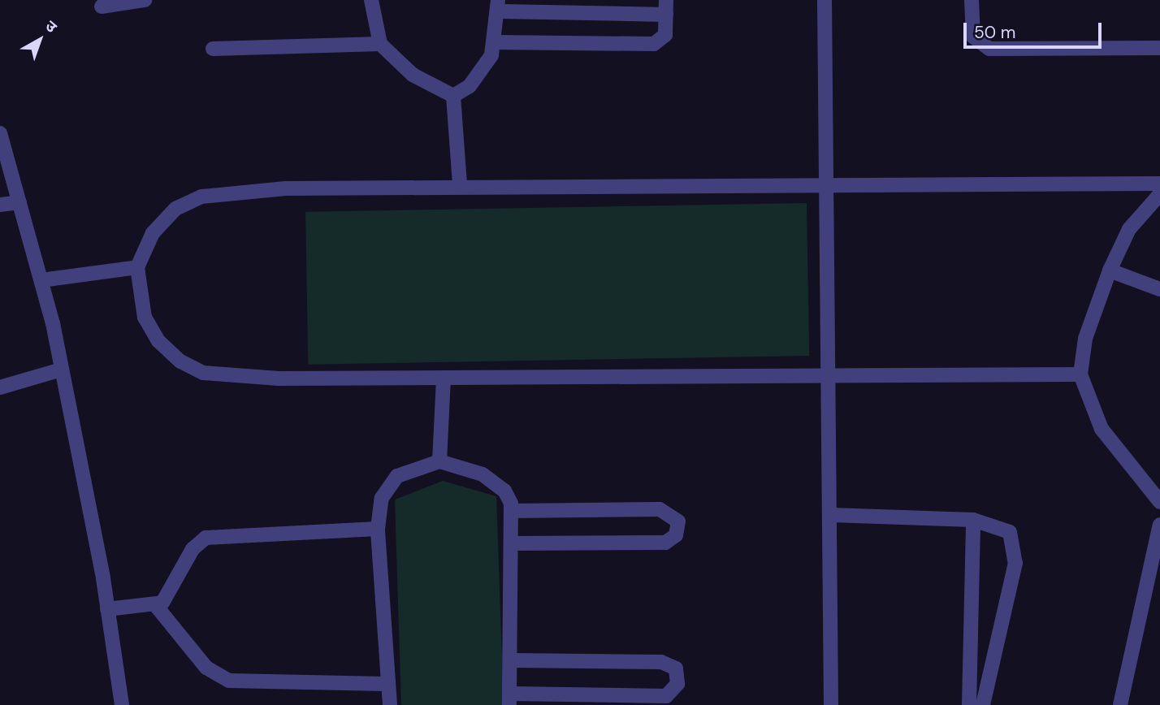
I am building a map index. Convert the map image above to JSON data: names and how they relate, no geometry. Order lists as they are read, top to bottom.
{
  "scale_bar": "50 m",
  "north": "top right"
}
